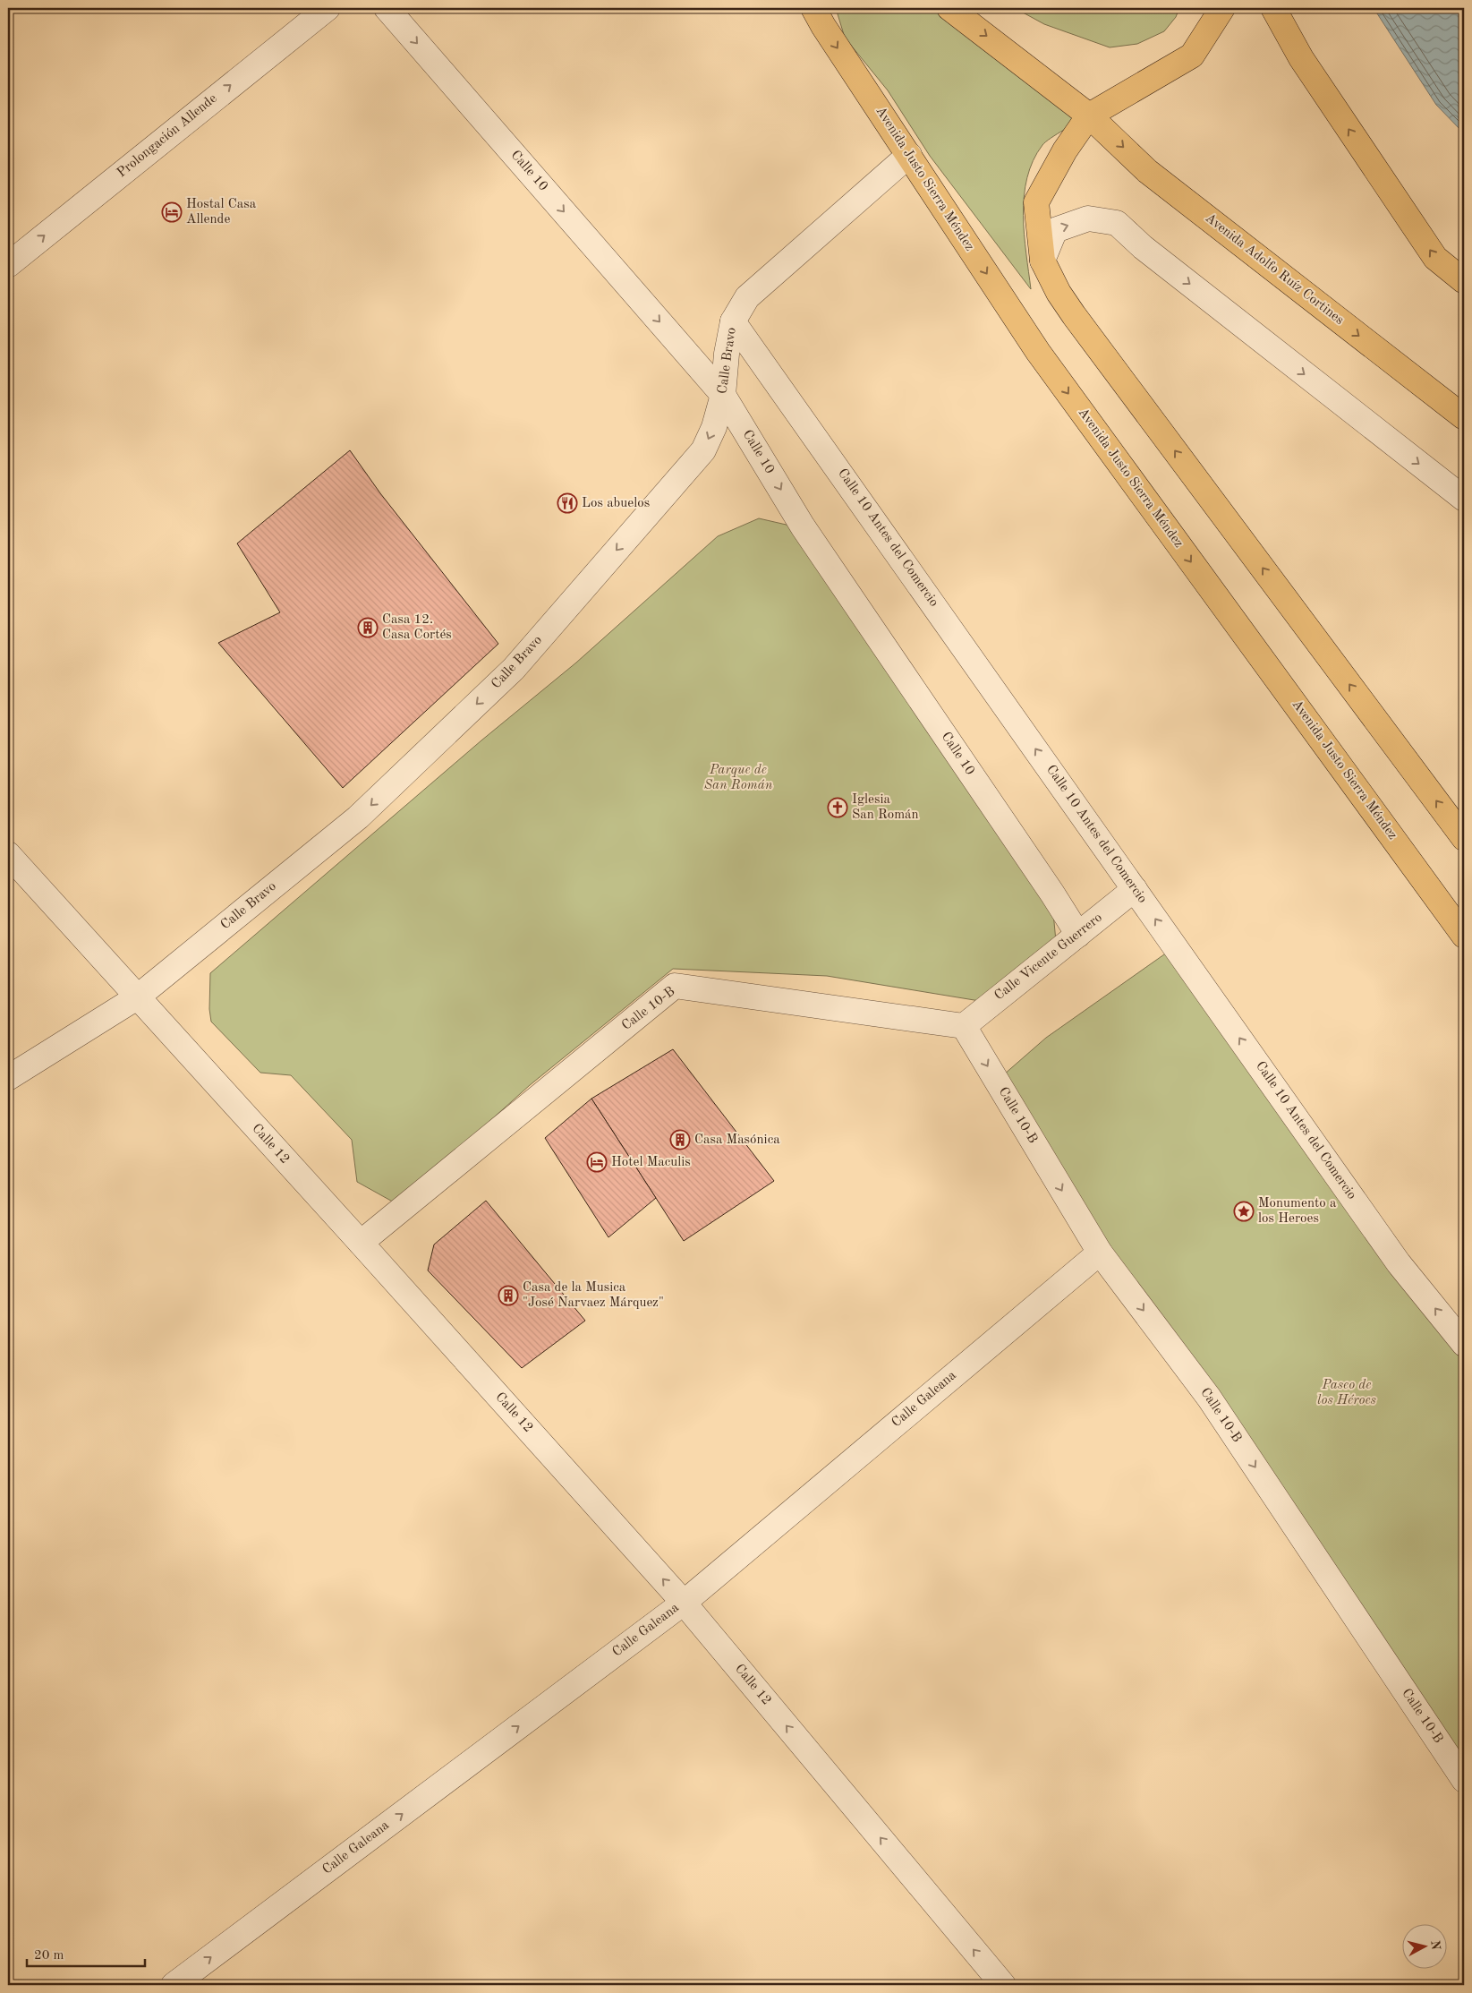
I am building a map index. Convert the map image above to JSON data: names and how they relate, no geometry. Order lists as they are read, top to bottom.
{
  "streets": {
    "main road": ["Avenida Justo Sierra Méndez", "Avenida Adolfo Ruíz Cortines"],
    "street": [
      "Prolongación Allende",
      "Calle 10",
      "Calle Bravo",
      "Calle 10 Antes del Comercio",
      "Calle Vicente Guerrero",
      "Calle 10-B",
      "Calle 12",
      "Calle Galeana"
    ]
  },
  "crossings": [
    ["Calle 10", "Calle Bravo"],
    ["Calle 10", "Calle Vicente Guerrero"],
    ["Avenida Justo Sierra Méndez", "Calle Bravo"],
    ["Calle Bravo", "Calle 10 Antes del Comercio"],
    ["Calle Bravo", "Calle 12"],
    ["Calle 10 Antes del Comercio", "Calle Vicente Guerrero"],
    ["Calle Vicente Guerrero", "Calle 10-B"],
    ["Calle 10-B", "Calle 12"],
    ["Calle 10-B", "Calle Galeana"],
    ["Calle 12", "Calle Galeana"]
  ],
  "one_way": [
    "Prolongación Allende",
    "Calle 10",
    "Calle Bravo",
    "Calle 10 Antes del Comercio",
    "Calle 10-B",
    "Calle 12",
    "Calle Galeana"
  ],
  "parks": ["Parque de San Román", "Paseo de los Héroes"],
  "places": {
    "hotel": ["Hostal Casa Allende", "Hotel Maculis"],
    "restaurant": ["Los abuelos"],
    "building": ["Casa 12. Casa Cortés", "Casa Masónica", "Casa de la Musica \"José Narvaez Márquez\""],
    "church": ["Iglesia San Román"],
    "place": ["Monumento a los Heroes"]
  },
  "scale_bar": "20 m",
  "north": "right"
}
